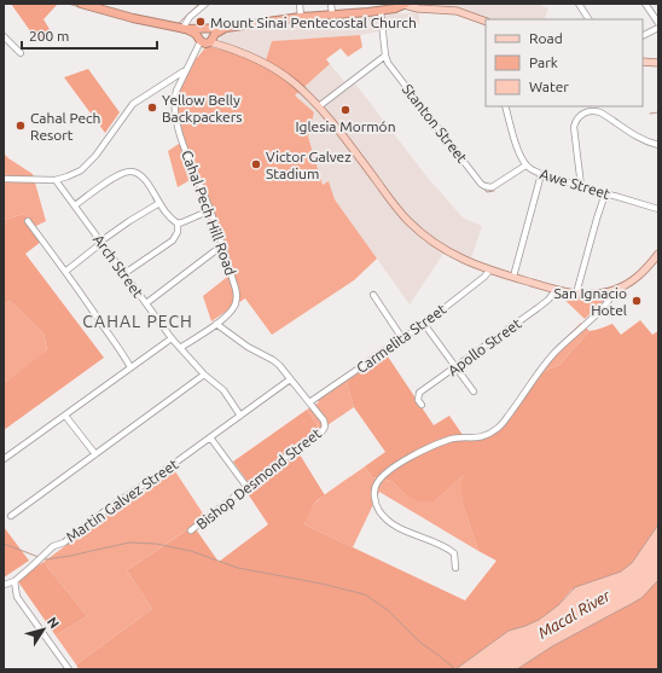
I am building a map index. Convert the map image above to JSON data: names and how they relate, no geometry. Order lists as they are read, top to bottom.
{
  "streets": {
    "street": [
      "Stanton Street",
      "Awe Street",
      "Cahal Pech Hill Road",
      "Arch Street",
      "Carmelita Street",
      "Apollo Street",
      "Bishop Desmond Street",
      "Martin Galvez Street"
    ]
  },
  "crossings": [
    ["Stanton Street", "Awe Street"],
    ["Cahal Pech Hill Road", "Arch Street"],
    ["Cahal Pech Hill Road", "Bishop Desmond Street"],
    ["Arch Street", "Martin Galvez Street"],
    ["Carmelita Street", "Bishop Desmond Street"],
    ["Bishop Desmond Street", "Martin Galvez Street"]
  ],
  "districts": ["CAHAL PECH"],
  "water": ["Macal River"],
  "places": [
    "Mount Sinai Pentecostal Church",
    "Yellow Belly Backpackers",
    "Iglesia Mormón",
    "Cahal Pech Resort",
    "Victor Galvez Stadium",
    "San Ignacio Hotel"
  ],
  "legend": ["Road", "Park", "Water"],
  "scale_bar": "200 m",
  "north": "top right"
}
